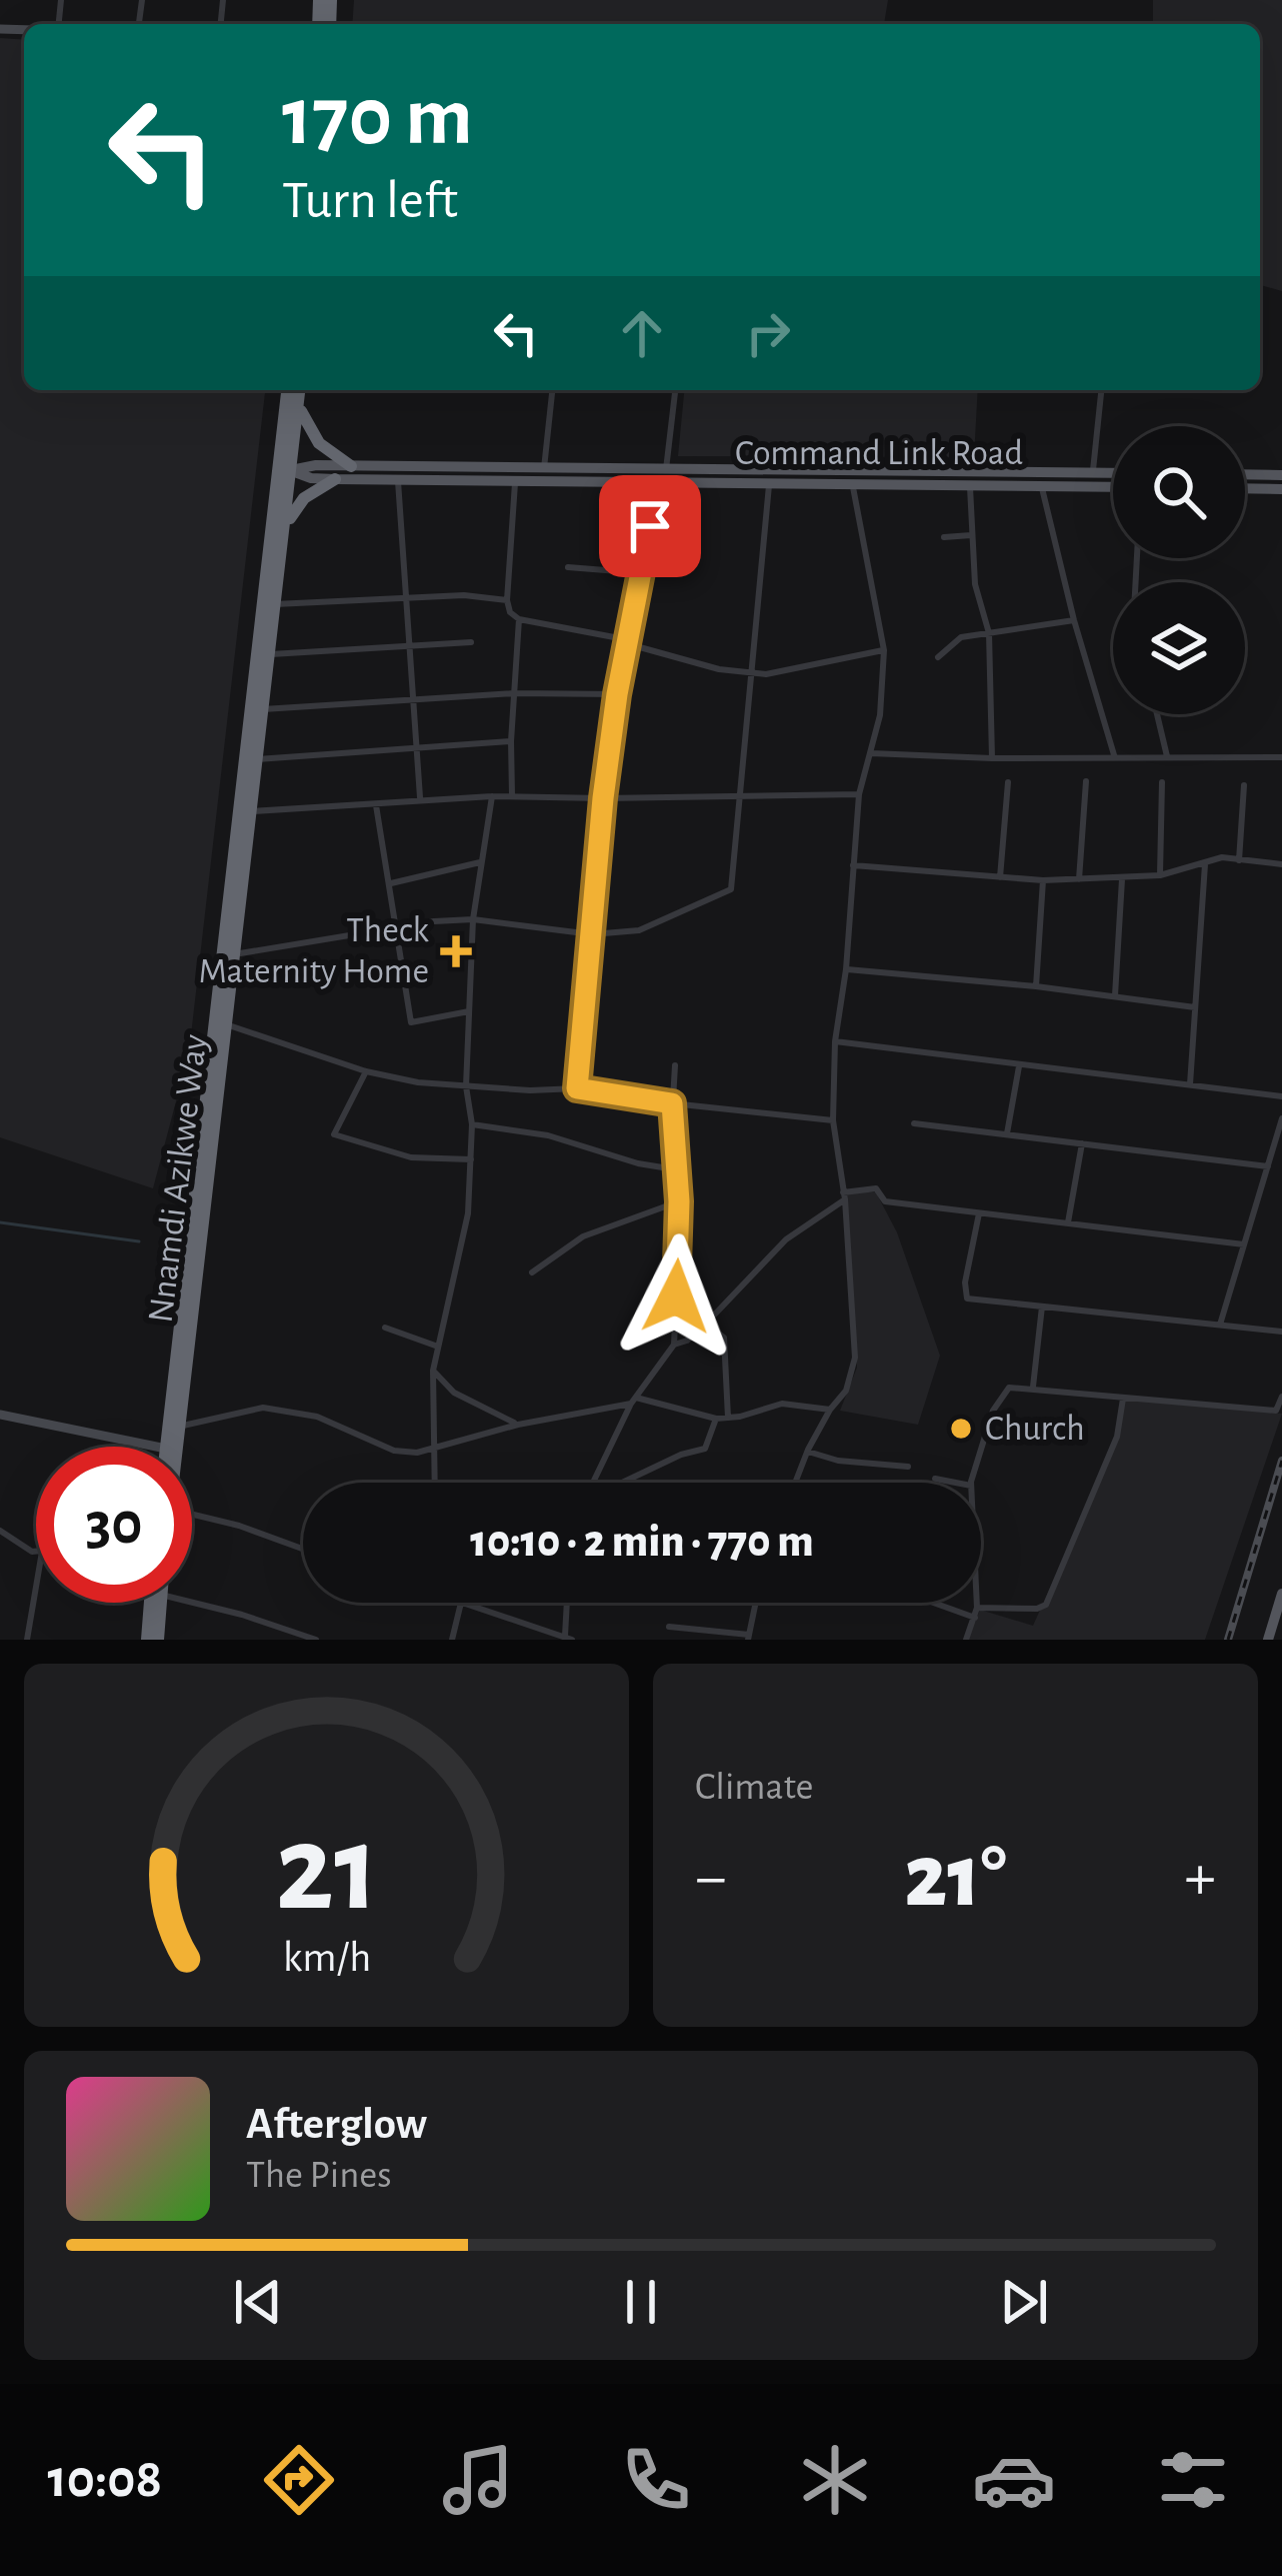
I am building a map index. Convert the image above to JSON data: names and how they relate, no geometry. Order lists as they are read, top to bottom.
{
  "streets": {
    "highway": ["Nnamdi Azikwe Way"],
    "main road": ["Command Link Road"]
  },
  "crossings": [
    ["Command Link Road", "Nnamdi Azikwe Way"]
  ],
  "places": {
    "health": ["Theck Maternity Home"],
    "other": ["Church"]
  },
  "page": {
    "turn": ["170 m", "Turn left"],
    "limit": "30",
    "trip": "10:10 · 2 min · 770 m",
    "tile": "Climate",
    "heat": ["−", "21°", "+"],
    "song": ["Afterglow", "The Pines"],
    "tabs": "10:08",
    "gauge": ["21", "km/h"]
  }
}
